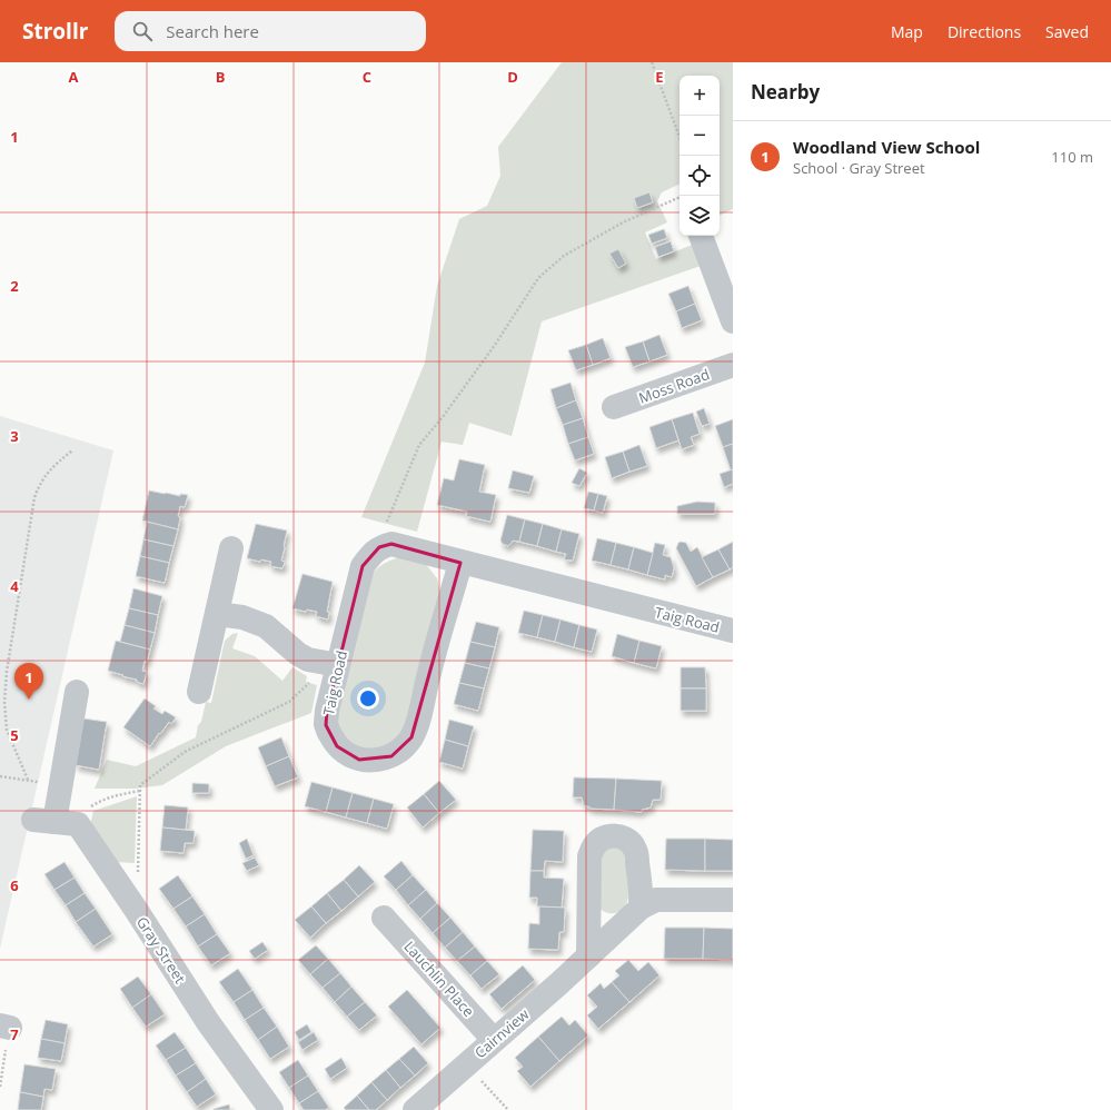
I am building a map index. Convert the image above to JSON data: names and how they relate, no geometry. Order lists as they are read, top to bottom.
{
  "streets": {
    "street": [
      "Moss Road",
      "Taig Road",
      "Gray Street",
      "Lauchlin Place",
      "Cairnview"
    ]
  },
  "crossings": [
    ["Lauchlin Place", "Cairnview"]
  ],
  "page": {
    "header": "Strollr",
    "search": "Search here",
    "nav": ["Map", "Directions", "Saved"],
    "heading": "Nearby",
    "map_buttons": ["+", "−"],
    "list": [
      {
        "mark": "1",
        "name": "Woodland View School",
        "note": "School · Gray Street",
        "value": "110 m"
      }
    ],
    "pins": "1"
  },
  "grid": {
    "columns": [
      "A",
      "B",
      "C",
      "D",
      "E"
    ],
    "rows": [
      "1",
      "2",
      "3",
      "4",
      "5",
      "6",
      "7"
    ]
  }
}
